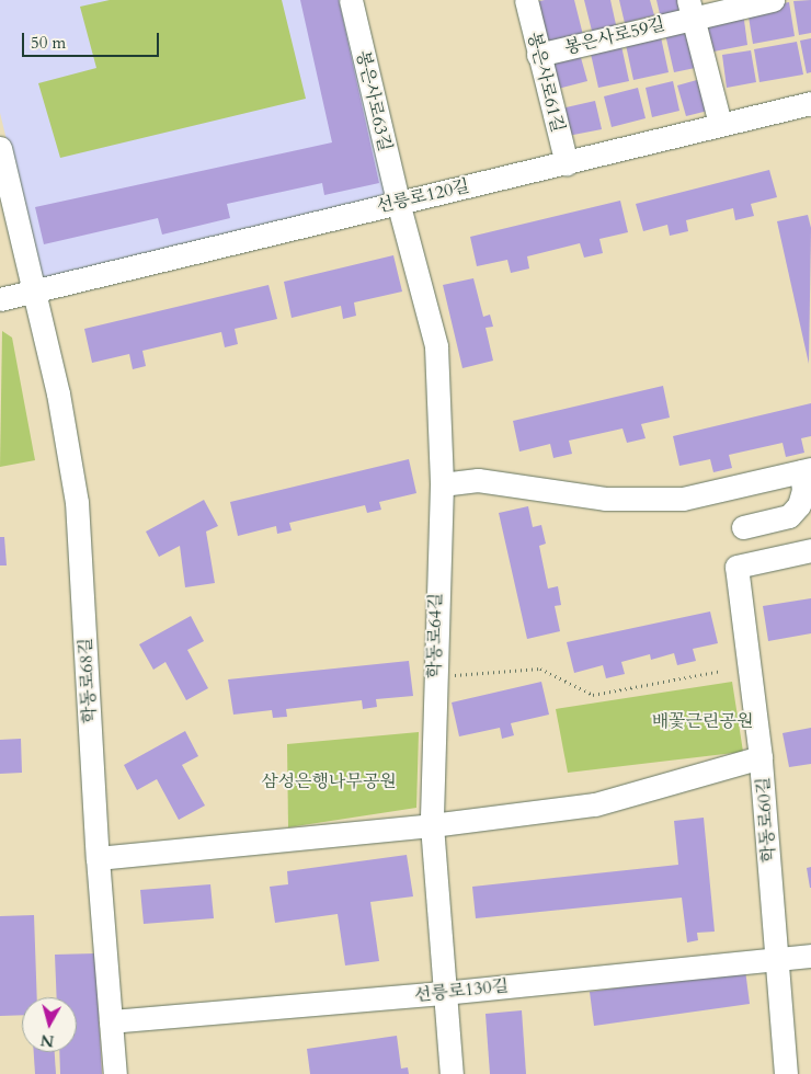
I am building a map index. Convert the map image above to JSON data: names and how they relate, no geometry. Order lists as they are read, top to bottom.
{
  "streets": {
    "street": [
      "봉은사로59길",
      "봉은사로61길",
      "봉은사로63길",
      "선릉로120길",
      "학동로64길",
      "학동로68길",
      "학동로60길",
      "선릉로130길"
    ]
  },
  "crossings": [
    ["봉은사로59길", "봉은사로61길"],
    ["봉은사로61길", "선릉로120길"],
    ["봉은사로63길", "선릉로120길"],
    ["봉은사로63길", "학동로64길"],
    ["선릉로120길", "학동로64길"],
    ["선릉로120길", "학동로68길"],
    ["학동로64길", "선릉로130길"],
    ["학동로68길", "선릉로130길"],
    ["학동로60길", "선릉로130길"]
  ],
  "parks": ["배꽃근린공원", "삼성은행나무공원"],
  "scale_bar": "50 m",
  "north": "bottom"
}
